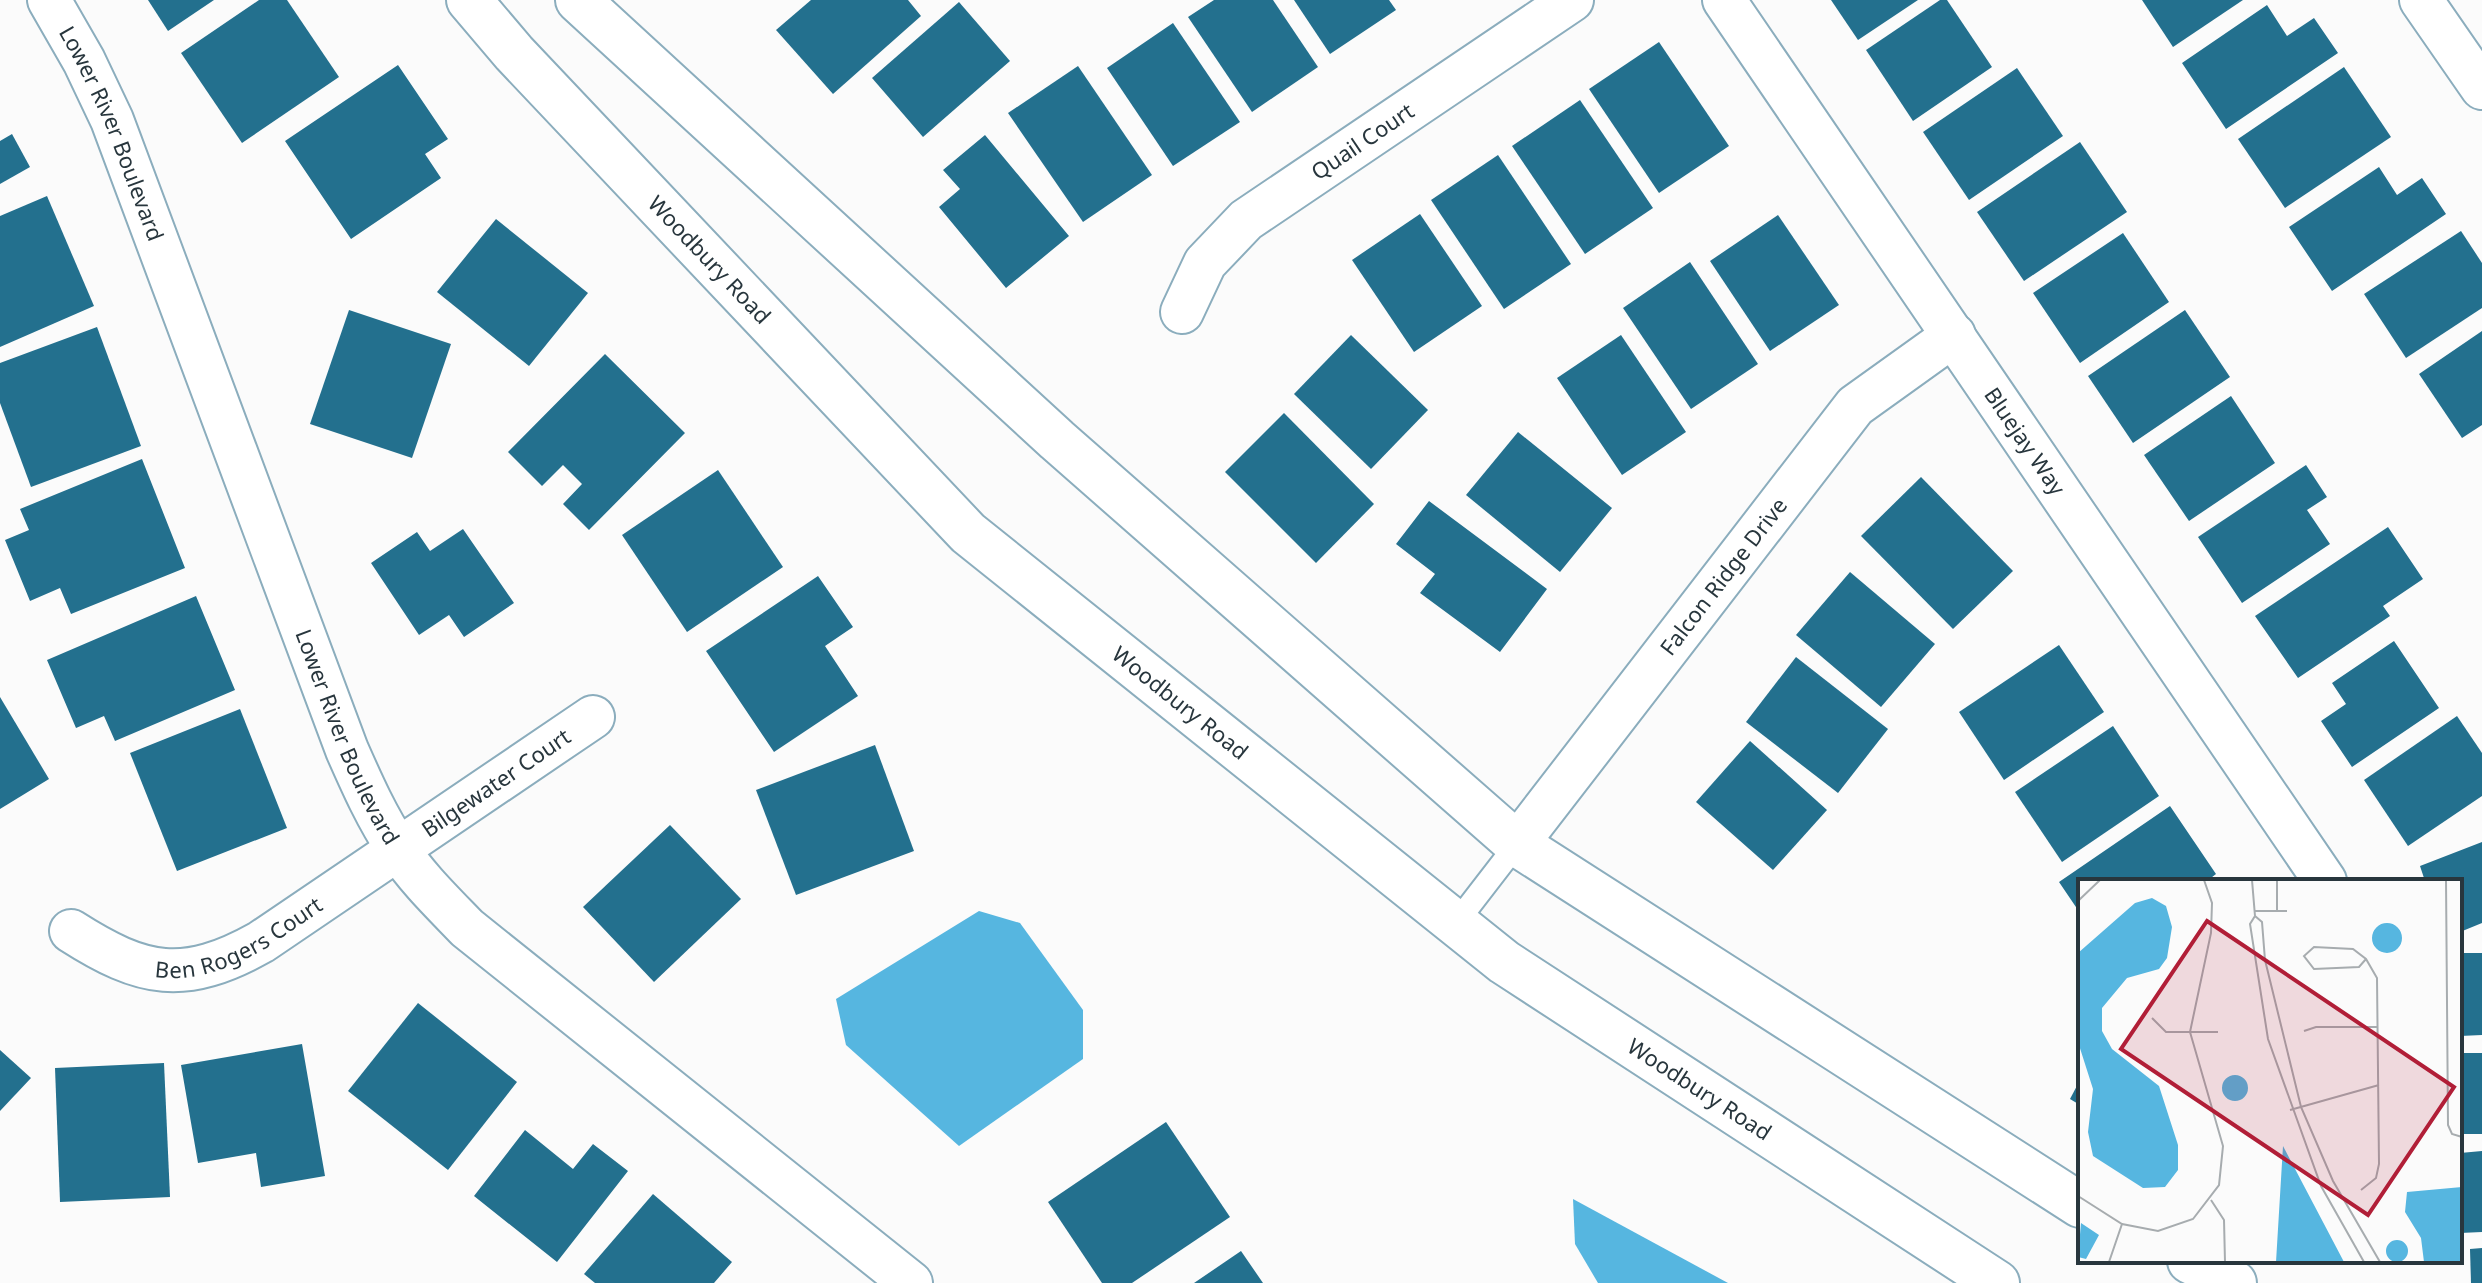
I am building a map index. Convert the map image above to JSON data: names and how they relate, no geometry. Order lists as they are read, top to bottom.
{
  "streets": {
    "street": [
      "Lower River Boulevard",
      "Quail Court",
      "Woodbury Road",
      "Bluejay Way",
      "Falcon Ridge Drive",
      "Bilgewater Court",
      "Ben Rogers Court"
    ]
  },
  "crossings": [
    ["Lower River Boulevard", "Bilgewater Court"],
    ["Lower River Boulevard", "Ben Rogers Court"],
    ["Bluejay Way", "Falcon Ridge Drive"],
    ["Bilgewater Court", "Ben Rogers Court"]
  ]
}
